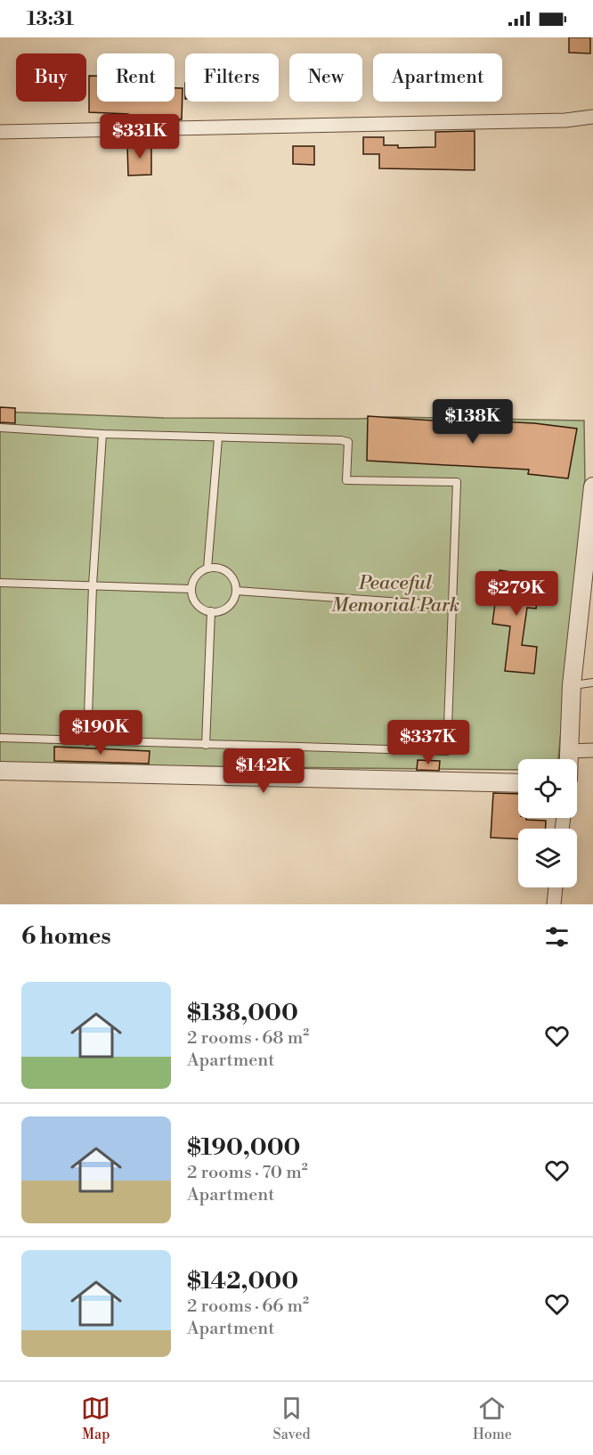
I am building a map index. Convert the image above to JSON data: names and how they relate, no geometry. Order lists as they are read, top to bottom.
{
  "parks": ["Peaceful Memorial Park"],
  "page": {
    "status": "13:31",
    "chip": [
      "Buy",
      "Rent",
      "Filters",
      "New",
      "Apartment"
    ],
    "price": [
      "$331K",
      "$138K",
      "$279K",
      "$190K",
      "$337K",
      "$142K"
    ],
    "heading": "6 homes",
    "list": [
      {
        "name": "$138,000",
        "note": "2 rooms · 68 m² · Apartment"
      },
      {
        "name": "$190,000",
        "note": "2 rooms · 70 m² · Apartment"
      },
      {
        "name": "$142,000",
        "note": "2 rooms · 66 m² · Apartment"
      }
    ],
    "tabs": ["Map", "Saved", "Home"]
  }
}
